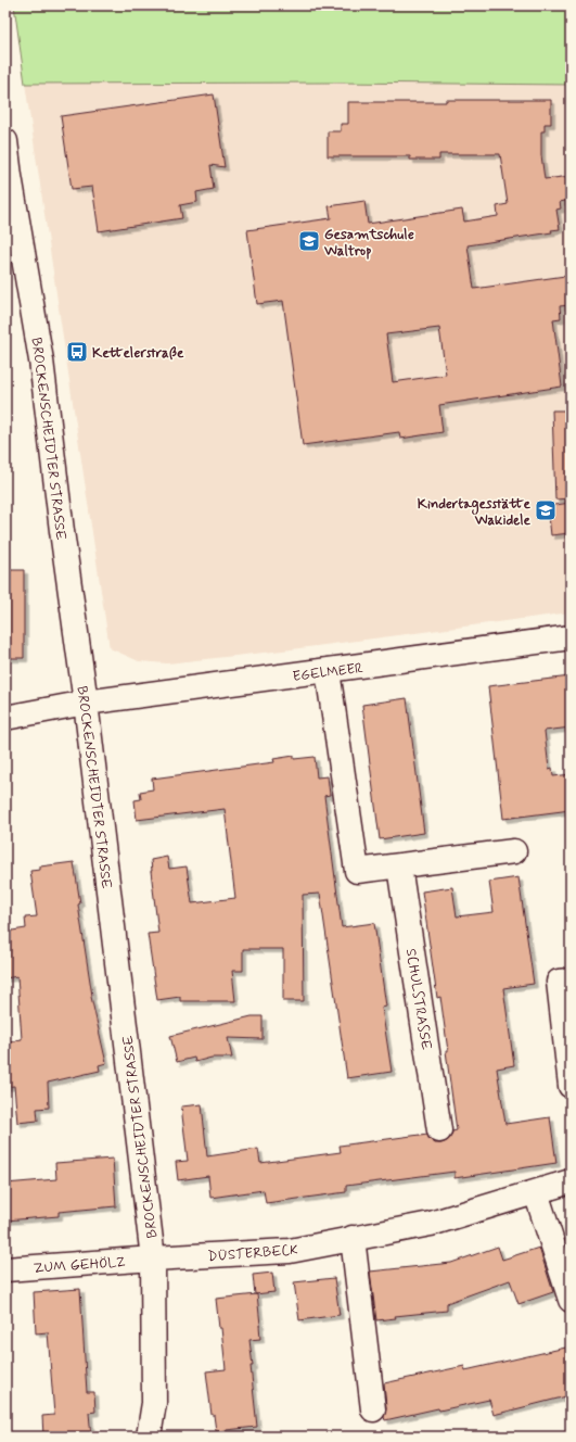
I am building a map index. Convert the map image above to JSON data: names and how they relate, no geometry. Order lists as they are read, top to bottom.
{
  "streets": {
    "street": [
      "BROCKENSCHEIDTER STRASSE",
      "EGELMEER",
      "SCHULSTRASSE",
      "DÜSTERBECK",
      "ZUM GEHÖLZ"
    ]
  },
  "crossings": [
    ["BROCKENSCHEIDTER STRASSE", "EGELMEER"],
    ["BROCKENSCHEIDTER STRASSE", "DÜSTERBECK"],
    ["BROCKENSCHEIDTER STRASSE", "ZUM GEHÖLZ"],
    ["DÜSTERBECK", "ZUM GEHÖLZ"]
  ],
  "places": {
    "school or university": ["Gesamtschule Waltrop", "Kindertagesstätte Wakidele"],
    "bus stop": ["Kettelerstraße"]
  }
}
